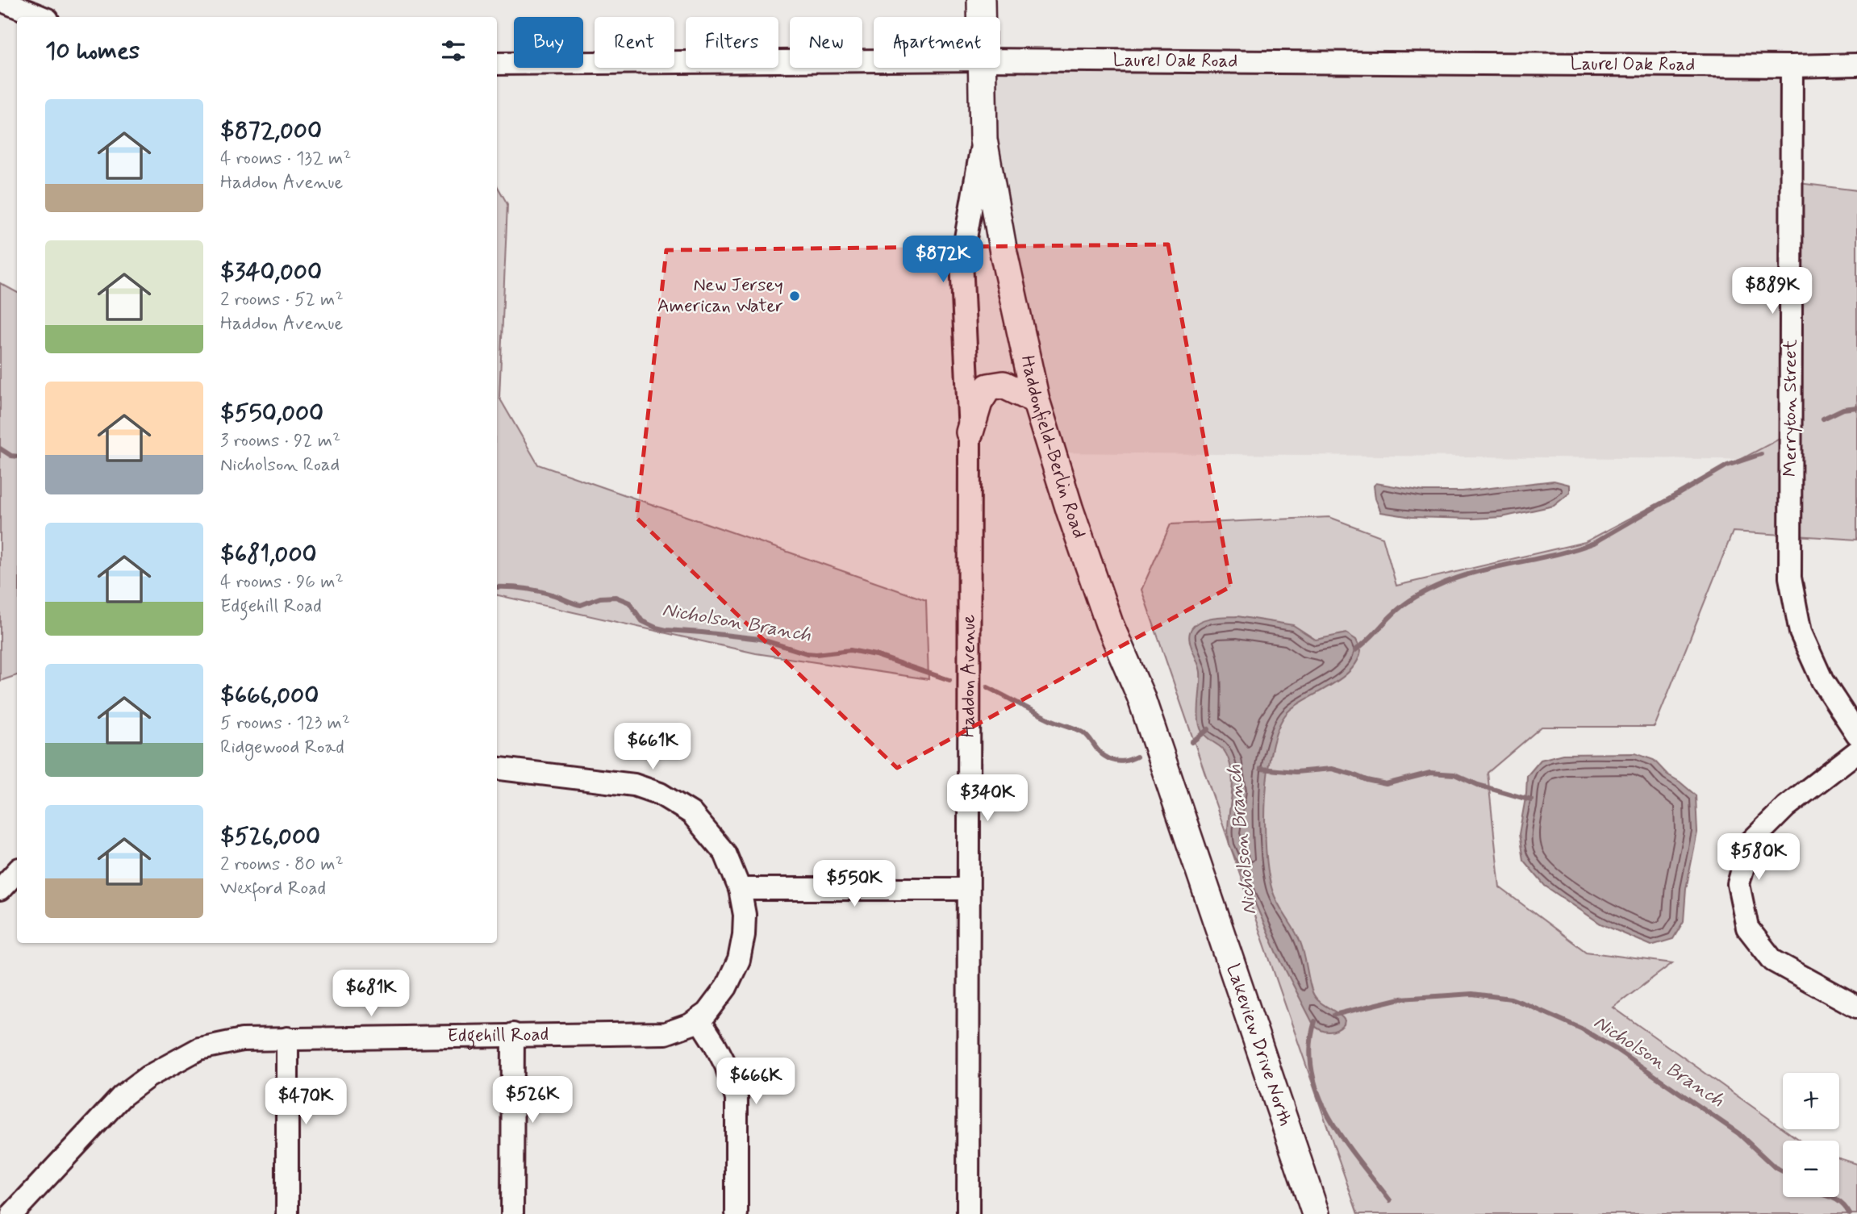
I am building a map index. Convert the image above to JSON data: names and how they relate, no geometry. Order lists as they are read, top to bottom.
{
  "streets": {
    "main road": ["Haddonfield-Berlin Road", "Lakeview Drive North"],
    "street": [
      "Laurel Oak Road",
      "Merryton Street",
      "Haddon Avenue",
      "Edgehill Road"
    ]
  },
  "crossings": [
    ["Laurel Oak Road", "Merryton Street"],
    ["Haddonfield-Berlin Road", "Haddon Avenue"],
    ["Haddonfield-Berlin Road", "Lakeview Drive North"]
  ],
  "water": ["Nicholson Branch"],
  "places": ["New Jersey American Water"],
  "page": {
    "chip": [
      "Buy",
      "Rent",
      "Filters",
      "New",
      "Apartment"
    ],
    "heading": "10 homes",
    "list": [
      {
        "name": "$872,000",
        "note": "4 rooms · 132 m² · Haddon Avenue"
      },
      {
        "name": "$340,000",
        "note": "2 rooms · 52 m² · Haddon Avenue"
      },
      {
        "name": "$550,000",
        "note": "3 rooms · 92 m² · Nicholson Road"
      },
      {
        "name": "$681,000",
        "note": "4 rooms · 96 m² · Edgehill Road"
      },
      {
        "name": "$666,000",
        "note": "5 rooms · 123 m² · Ridgewood Road"
      },
      {
        "name": "$526,000",
        "note": "2 rooms · 80 m² · Wexford Road"
      }
    ],
    "price": [
      "$872K",
      "$889K",
      "$661K",
      "$340K",
      "$580K",
      "$550K",
      "$681K",
      "$666K",
      "$526K",
      "$470K"
    ],
    "map_buttons": ["+", "−"]
  }
}
